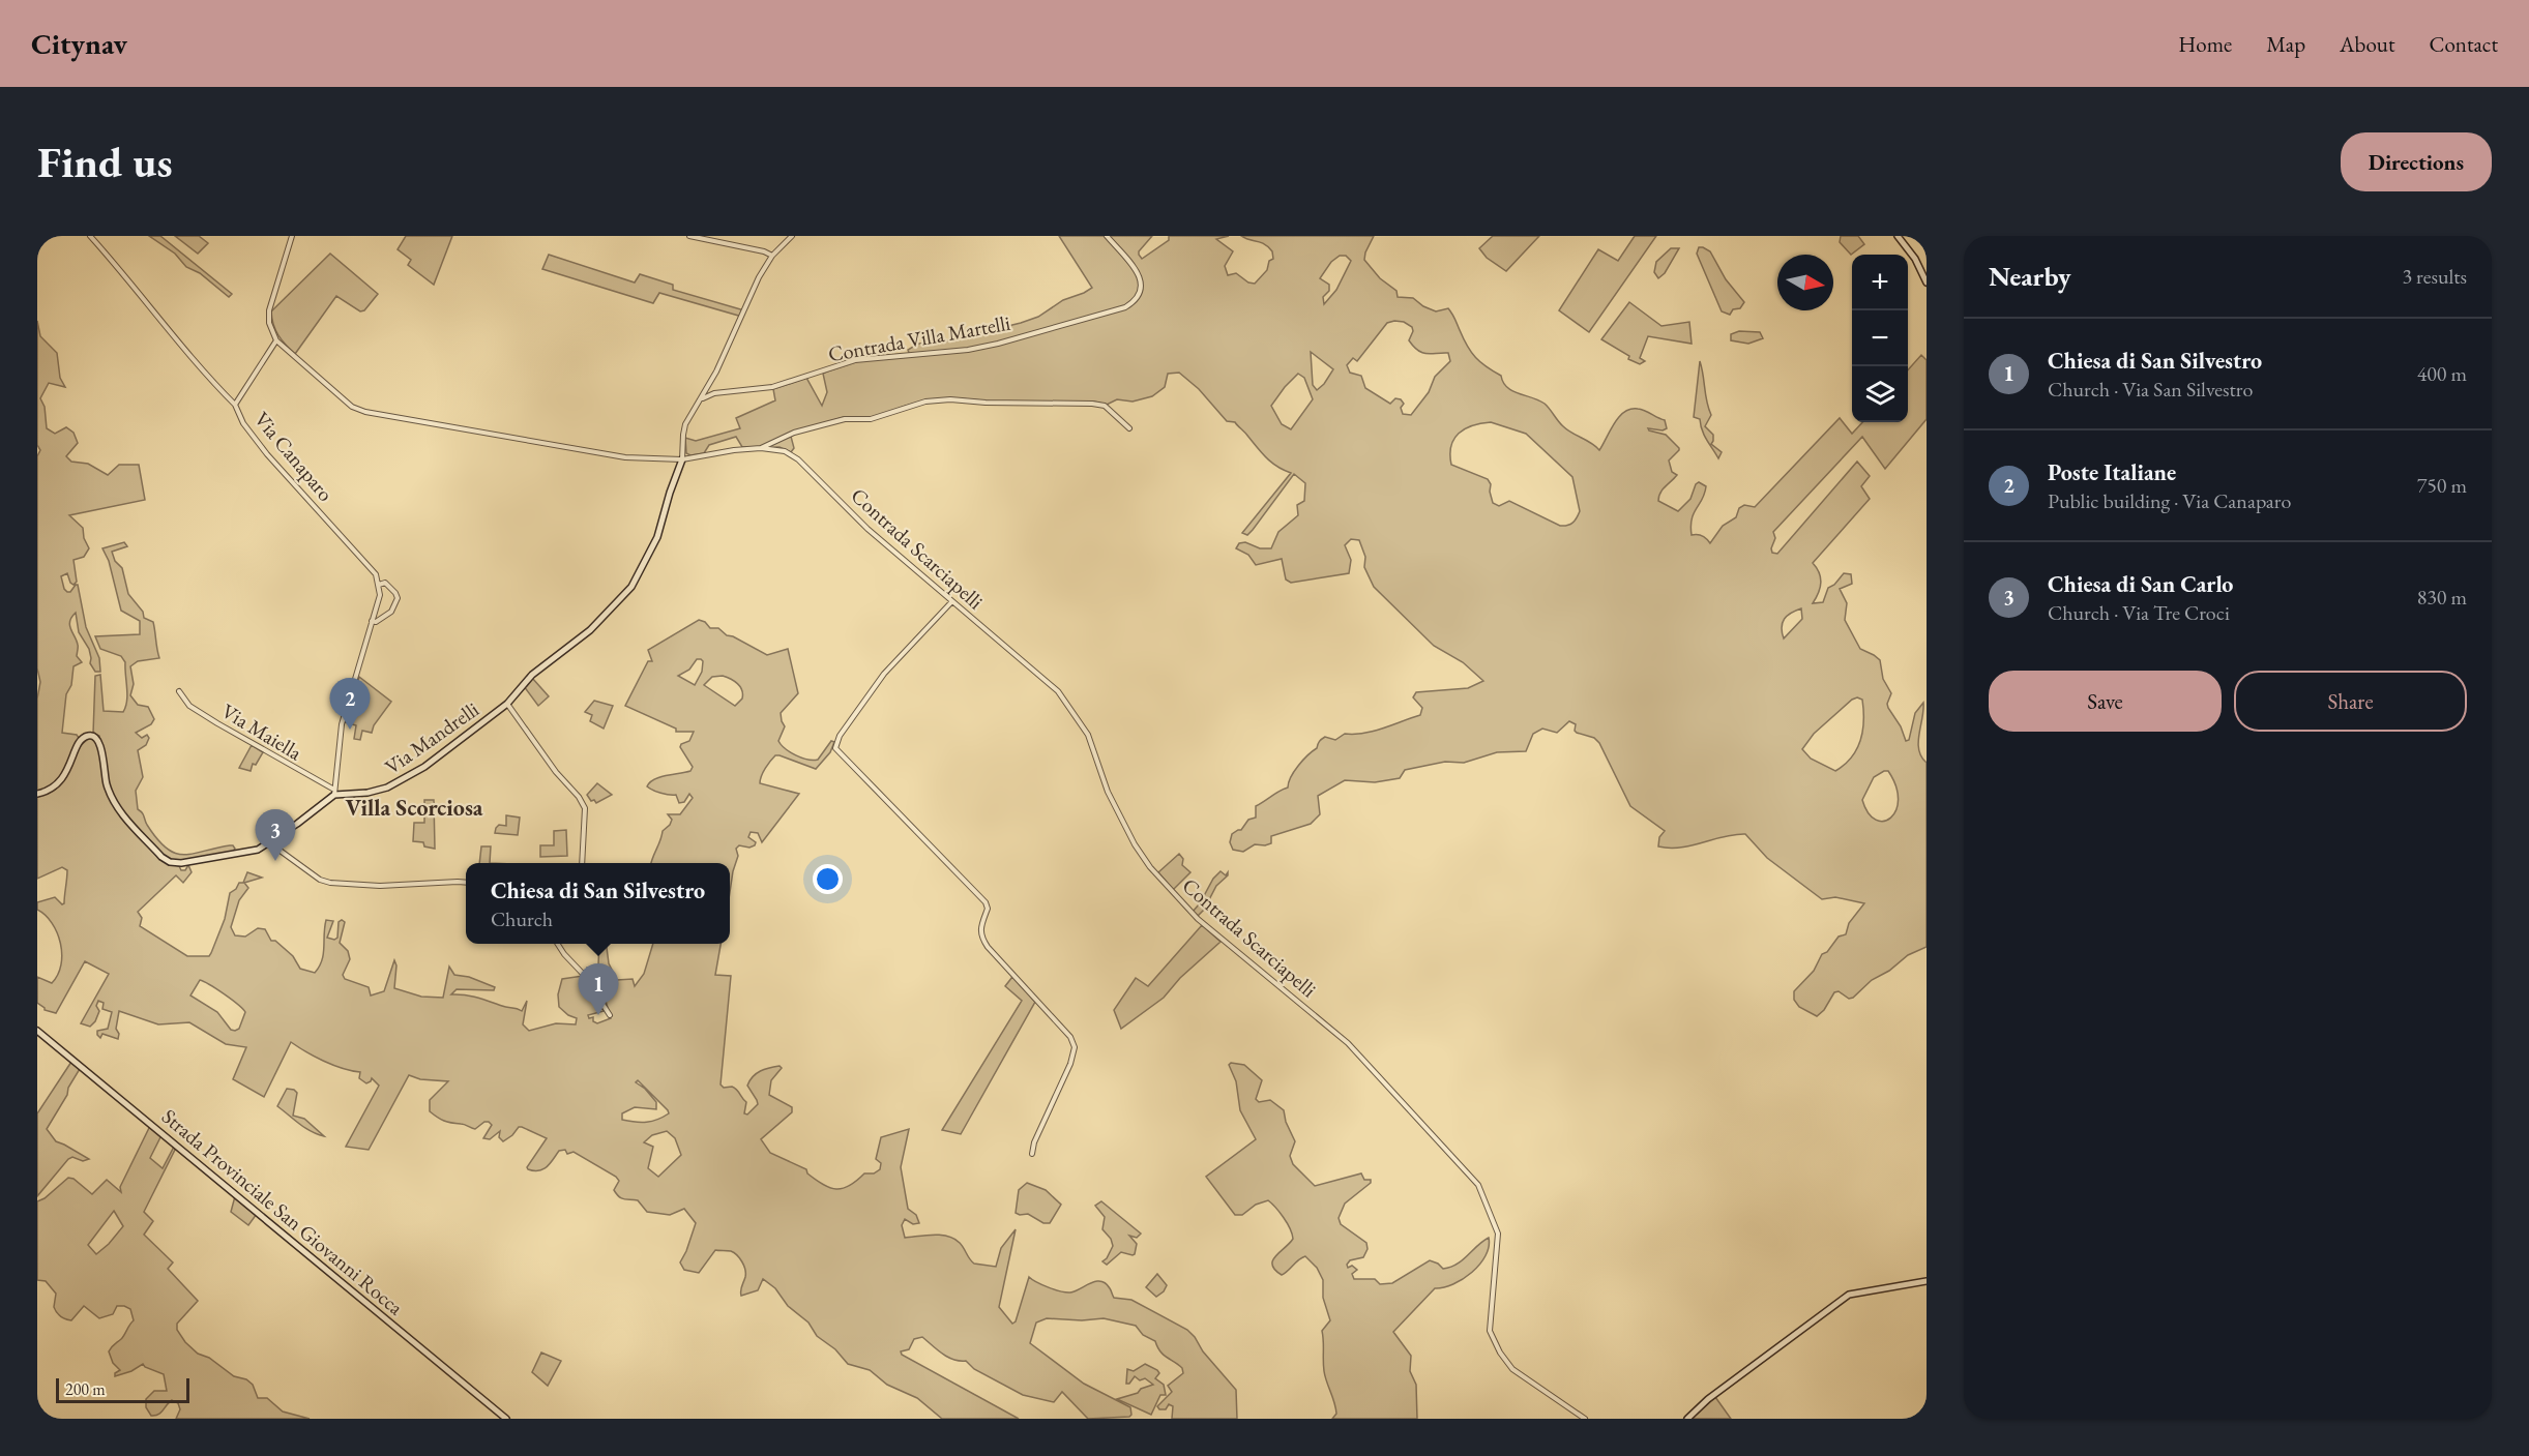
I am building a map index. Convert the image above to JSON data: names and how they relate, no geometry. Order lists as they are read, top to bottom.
{
  "streets": {
    "street": [
      "Contrada Villa Martelli",
      "Via Canaparo",
      "Contrada Scarciapelli",
      "Via Maiella",
      "Via Mandrelli",
      "Strada Provinciale San Giovanni Rocca"
    ]
  },
  "crossings": [
    ["Via Maiella", "Via Mandrelli"]
  ],
  "districts": ["Villa Scorciosa"],
  "scale_bar": "200 m",
  "north": "right",
  "page": {
    "header": "Citynav",
    "nav": [
      "Home",
      "Map",
      "About",
      "Contact"
    ],
    "buttons": [
      "Directions",
      ["Save", "Share"]
    ],
    "title": "Find us",
    "heading": ["Nearby", "3 results"],
    "map_buttons": ["+", "−"],
    "list": [
      {
        "mark": "1",
        "name": "Chiesa di San Silvestro",
        "note": "Church · Via San Silvestro",
        "value": "400 m"
      },
      {
        "mark": "2",
        "name": "Poste Italiane",
        "note": "Public building · Via Canaparo",
        "value": "750 m"
      },
      {
        "mark": "3",
        "name": "Chiesa di San Carlo",
        "note": "Church · Via Tre Croci",
        "value": "830 m"
      }
    ],
    "pins": ["2", "3", "1"],
    "popup": ["Chiesa di San Silvestro", "Church"],
    "scale": "200 m"
  }
}
